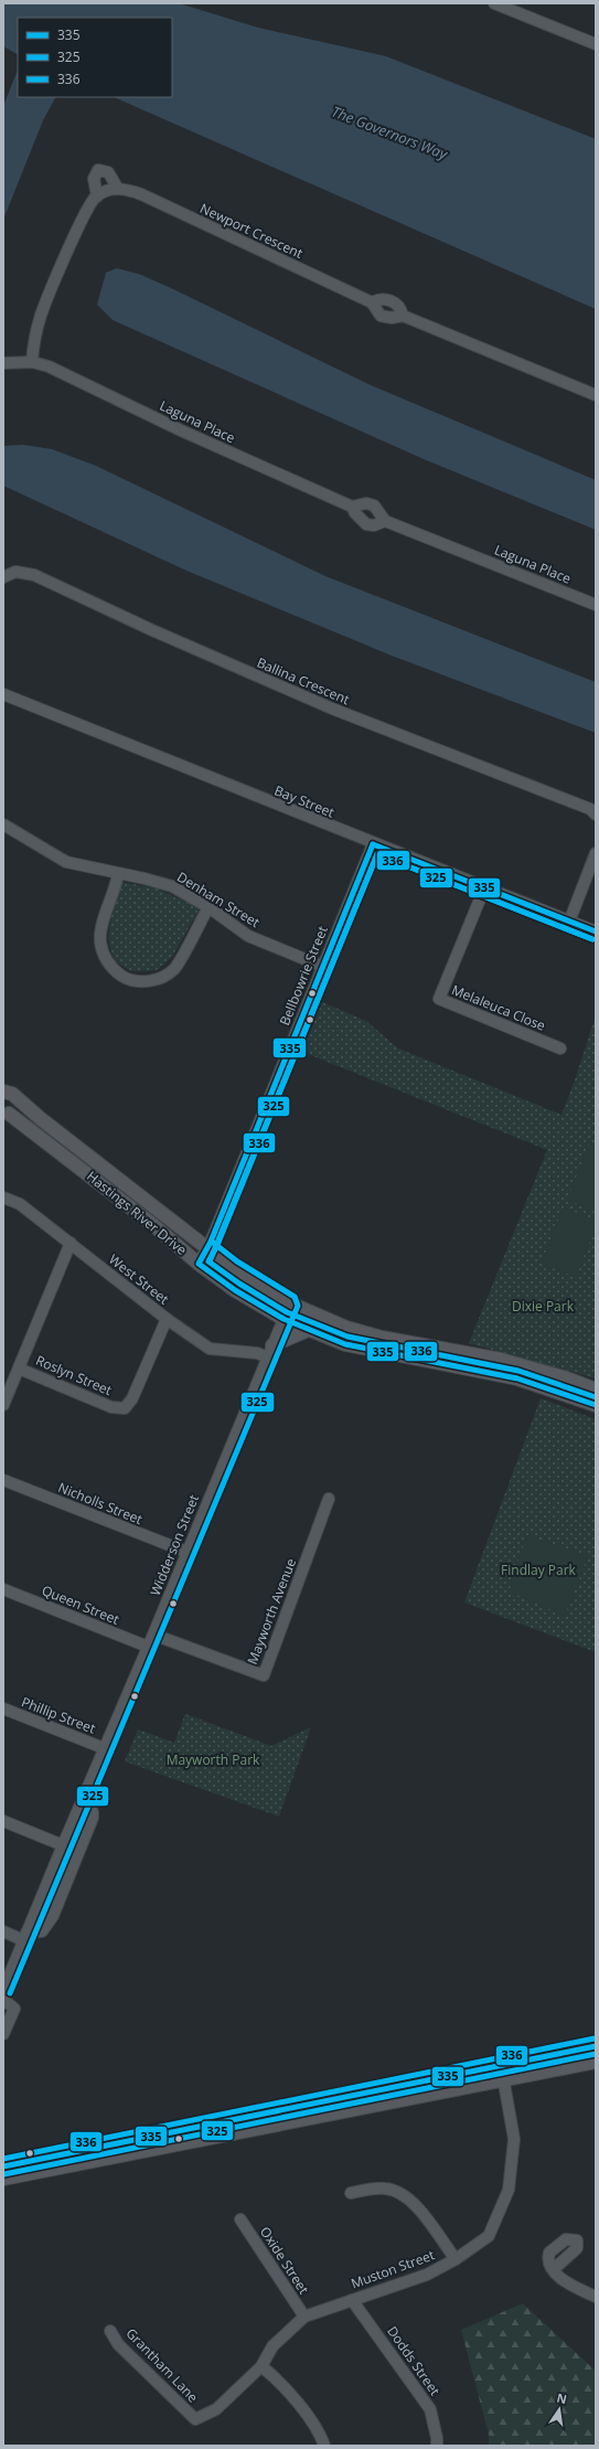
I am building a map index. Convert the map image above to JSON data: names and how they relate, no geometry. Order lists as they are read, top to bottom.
{
  "streets": {
    "main road": ["Hastings River Drive"],
    "street": [
      "Newport Crescent",
      "Laguna Place",
      "Ballina Crescent",
      "Bay Street",
      "Denham Street",
      "Bellbowrie Street",
      "Melaleuca Close",
      "West Street",
      "Roslyn Street",
      "Nicholls Street",
      "Widderson Street",
      "Queen Street",
      "Mayworth Avenue",
      "Phillip Street",
      "Oxide Street",
      "Muston Street",
      "Dodds Street",
      "Grantham Lane"
    ]
  },
  "crossings": [
    ["Bay Street", "Bellbowrie Street"],
    ["Bay Street", "Melaleuca Close"],
    ["Denham Street", "Bellbowrie Street"],
    ["Bellbowrie Street", "Hastings River Drive"],
    ["Hastings River Drive", "Widderson Street"],
    ["West Street", "Roslyn Street"],
    ["West Street", "Widderson Street"],
    ["Nicholls Street", "Widderson Street"],
    ["Widderson Street", "Queen Street"],
    ["Widderson Street", "Mayworth Avenue"],
    ["Widderson Street", "Phillip Street"],
    ["Oxide Street", "Muston Street"],
    ["Muston Street", "Dodds Street"],
    ["Muston Street", "Grantham Lane"]
  ],
  "water": ["The Governors Way"],
  "parks": ["Dixie Park", "Findlay Park", "Mayworth Park"],
  "lines": ["transit line 335", "transit line 325", "transit line 336"],
  "legend": ["335", "325", "336"],
  "north": "top"
}
